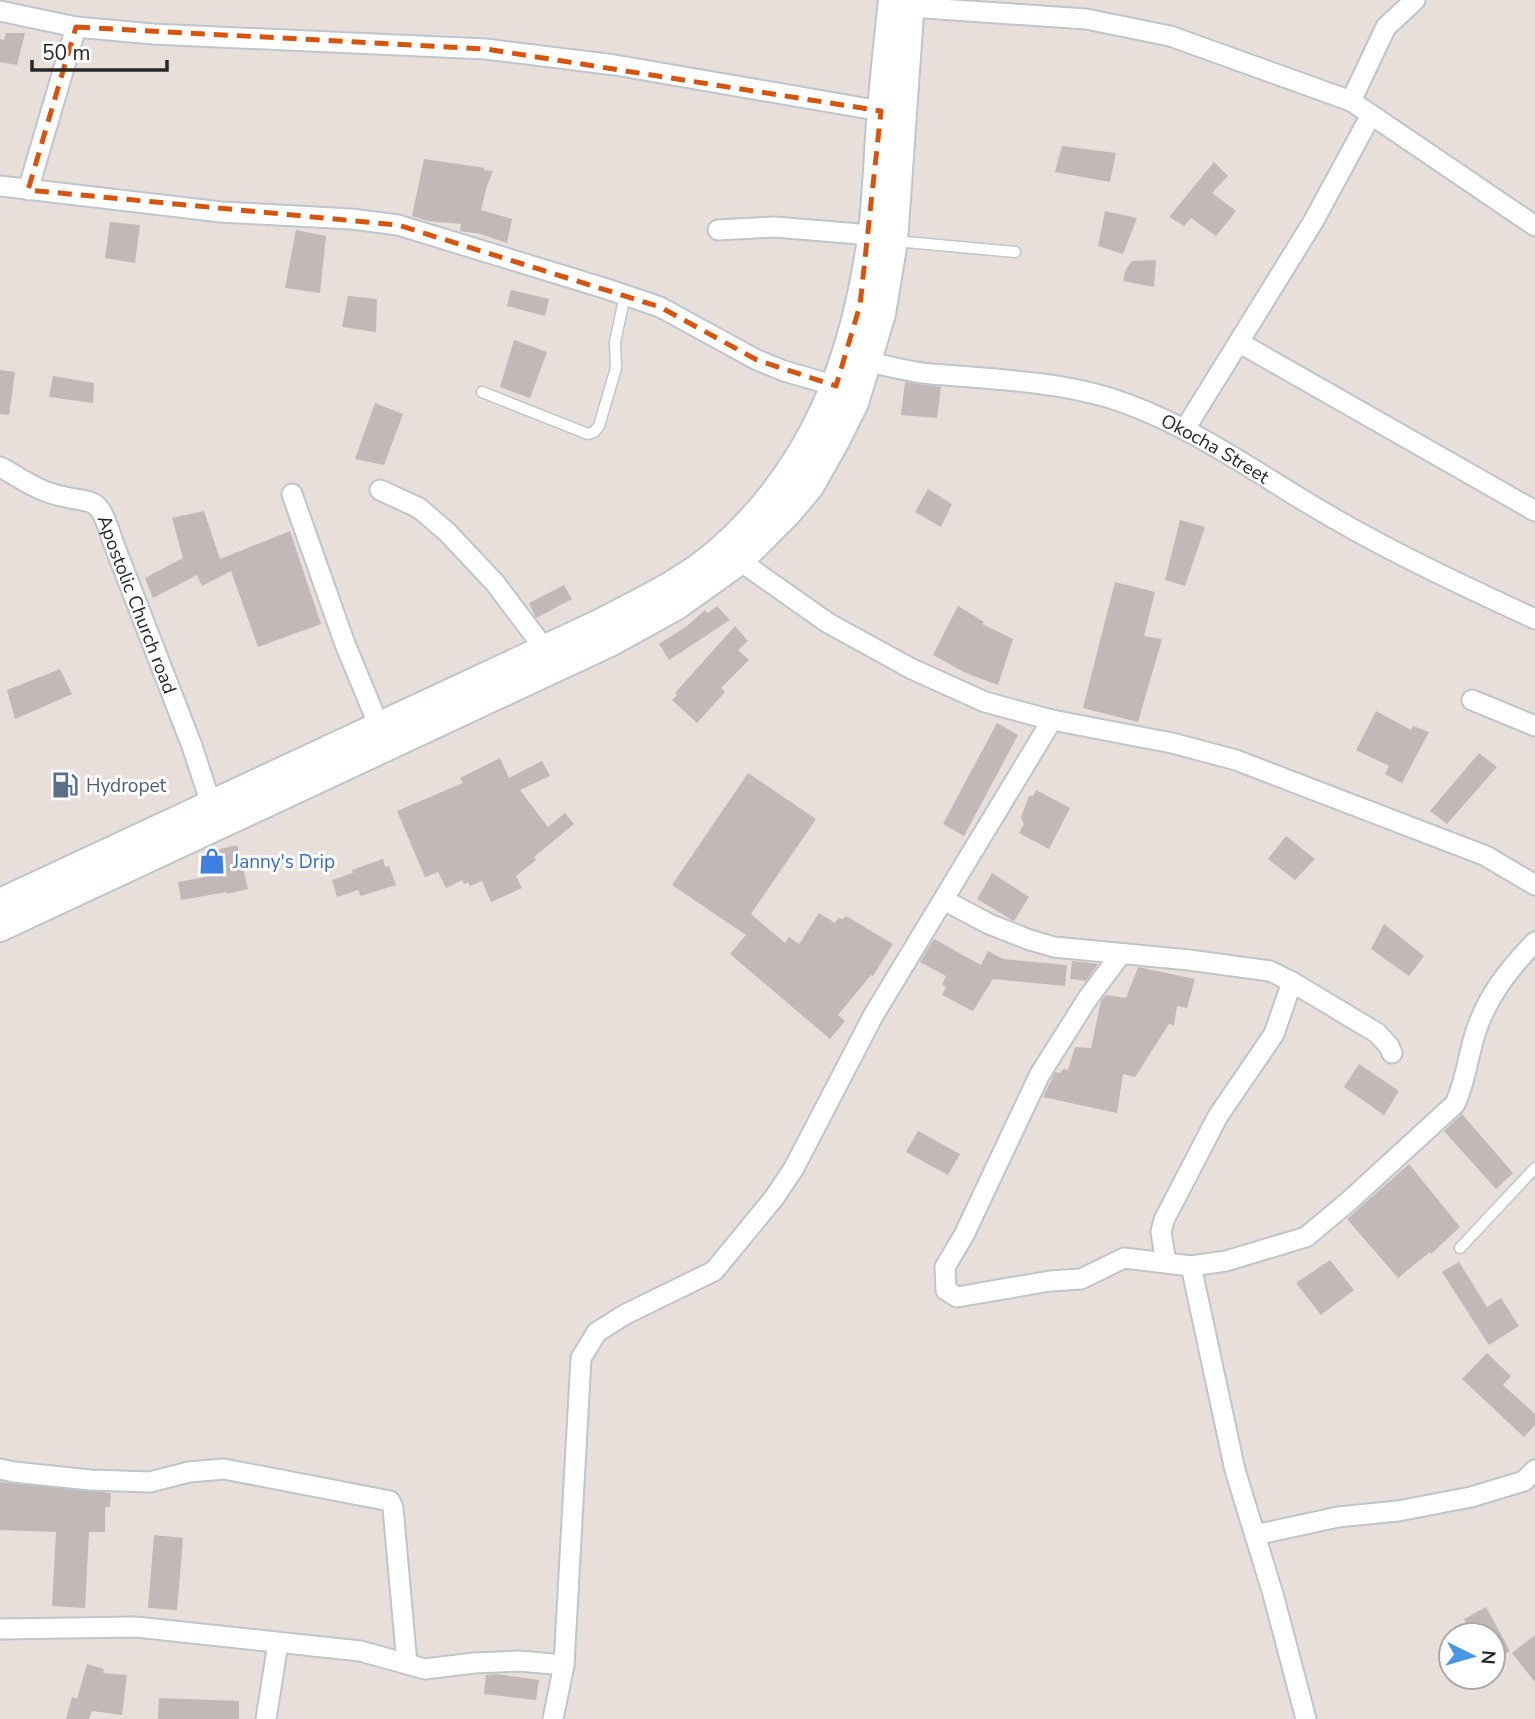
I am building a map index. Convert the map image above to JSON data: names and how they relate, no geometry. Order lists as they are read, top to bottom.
{
  "streets": {
    "street": ["Okocha Street", "Apostolic Church road"]
  },
  "places": {
    "fuel station": ["Hydropet"],
    "shop": ["Janny's Drip"]
  },
  "scale_bar": "50 m",
  "north": "right"
}
